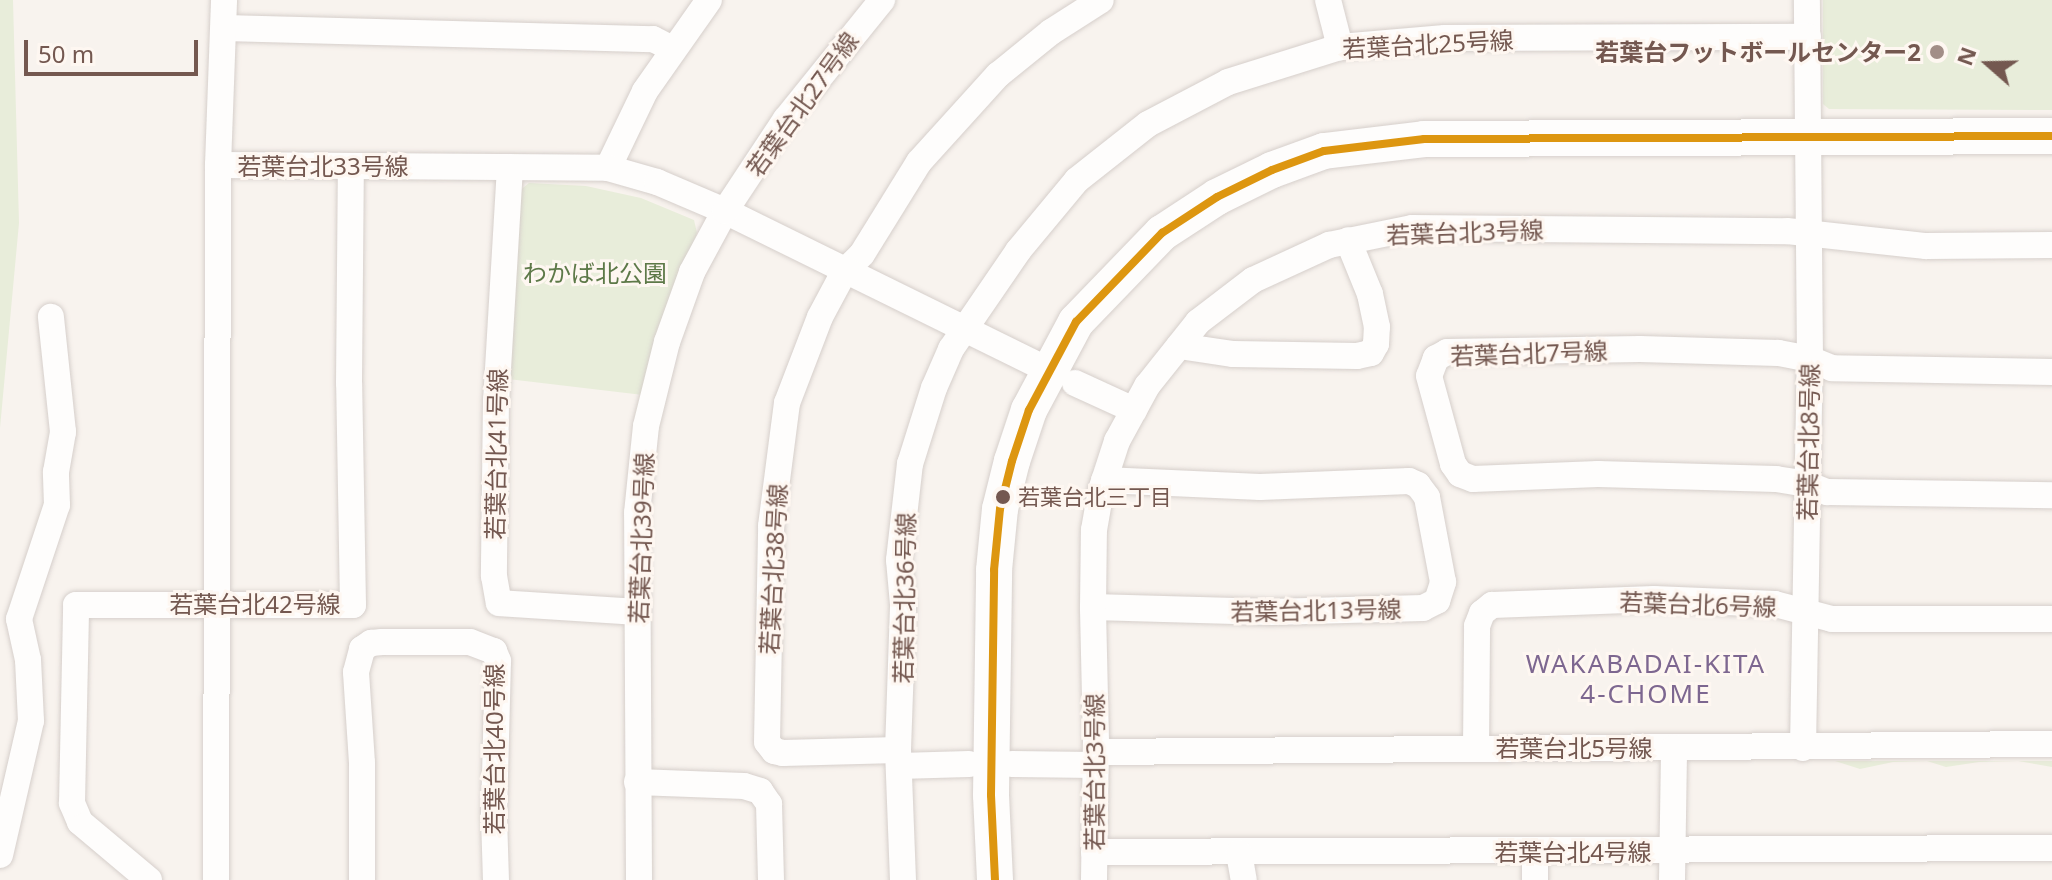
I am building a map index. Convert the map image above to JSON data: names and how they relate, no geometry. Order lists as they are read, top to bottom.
{
  "streets": {
    "street": [
      "若葉台北25号線",
      "若葉台北27号線",
      "若葉台北33号線",
      "若葉台北3号線",
      "若葉台北7号線",
      "若葉台北8号線",
      "若葉台北41号線",
      "若葉台北39号線",
      "若葉台北38号線",
      "若葉台北36号線",
      "若葉台北42号線",
      "若葉台北6号線",
      "若葉台北13号線",
      "若葉台北5号線",
      "若葉台北40号線",
      "若葉台北4号線"
    ]
  },
  "crossings": [
    ["若葉台北25号線", "若葉台北33号線"],
    ["若葉台北25号線", "若葉台北8号線"],
    ["若葉台北25号線", "若葉台北36号線"],
    ["若葉台北27号線", "若葉台北33号線"],
    ["若葉台北27号線", "若葉台北39号線"],
    ["若葉台北33号線", "若葉台北3号線"],
    ["若葉台北33号線", "若葉台北41号線"],
    ["若葉台北33号線", "若葉台北39号線"],
    ["若葉台北33号線", "若葉台北38号線"],
    ["若葉台北33号線", "若葉台北36号線"],
    ["若葉台北33号線", "若葉台北42号線"],
    ["若葉台北3号線", "若葉台北8号線"],
    ["若葉台北3号線", "若葉台北13号線"],
    ["若葉台北3号線", "若葉台北5号線"],
    ["若葉台北3号線", "若葉台北4号線"],
    ["若葉台北7号線", "若葉台北8号線"],
    ["若葉台北8号線", "若葉台北6号線"],
    ["若葉台北8号線", "若葉台北5号線"],
    ["若葉台北41号線", "若葉台北39号線"],
    ["若葉台北38号線", "若葉台北36号線"],
    ["若葉台北6号線", "若葉台北5号線"]
  ],
  "districts": ["WAKABADAI-KITA 4-CHOME"],
  "parks": ["わかば北公園"],
  "places": ["若葉台フットボールセンター2", "若葉台北三丁目"],
  "scale_bar": "50 m",
  "north": "left"
}
